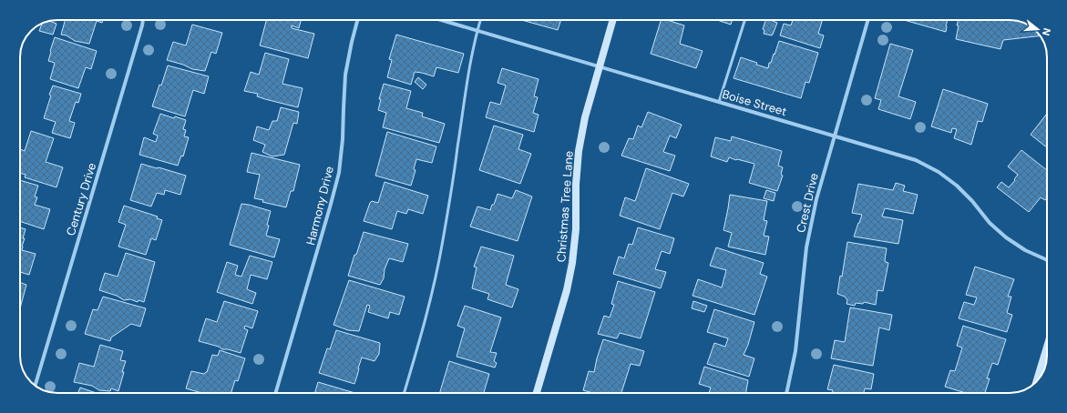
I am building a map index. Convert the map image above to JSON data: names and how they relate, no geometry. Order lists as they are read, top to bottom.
{
  "streets": {
    "street": [
      "Boise Street",
      "Century Drive",
      "Crest Drive",
      "Harmony Drive",
      "Christmas Tree Lane"
    ]
  },
  "crossings": [
    ["Boise Street", "Crest Drive"],
    ["Boise Street", "Christmas Tree Lane"]
  ],
  "north": "right"
}
